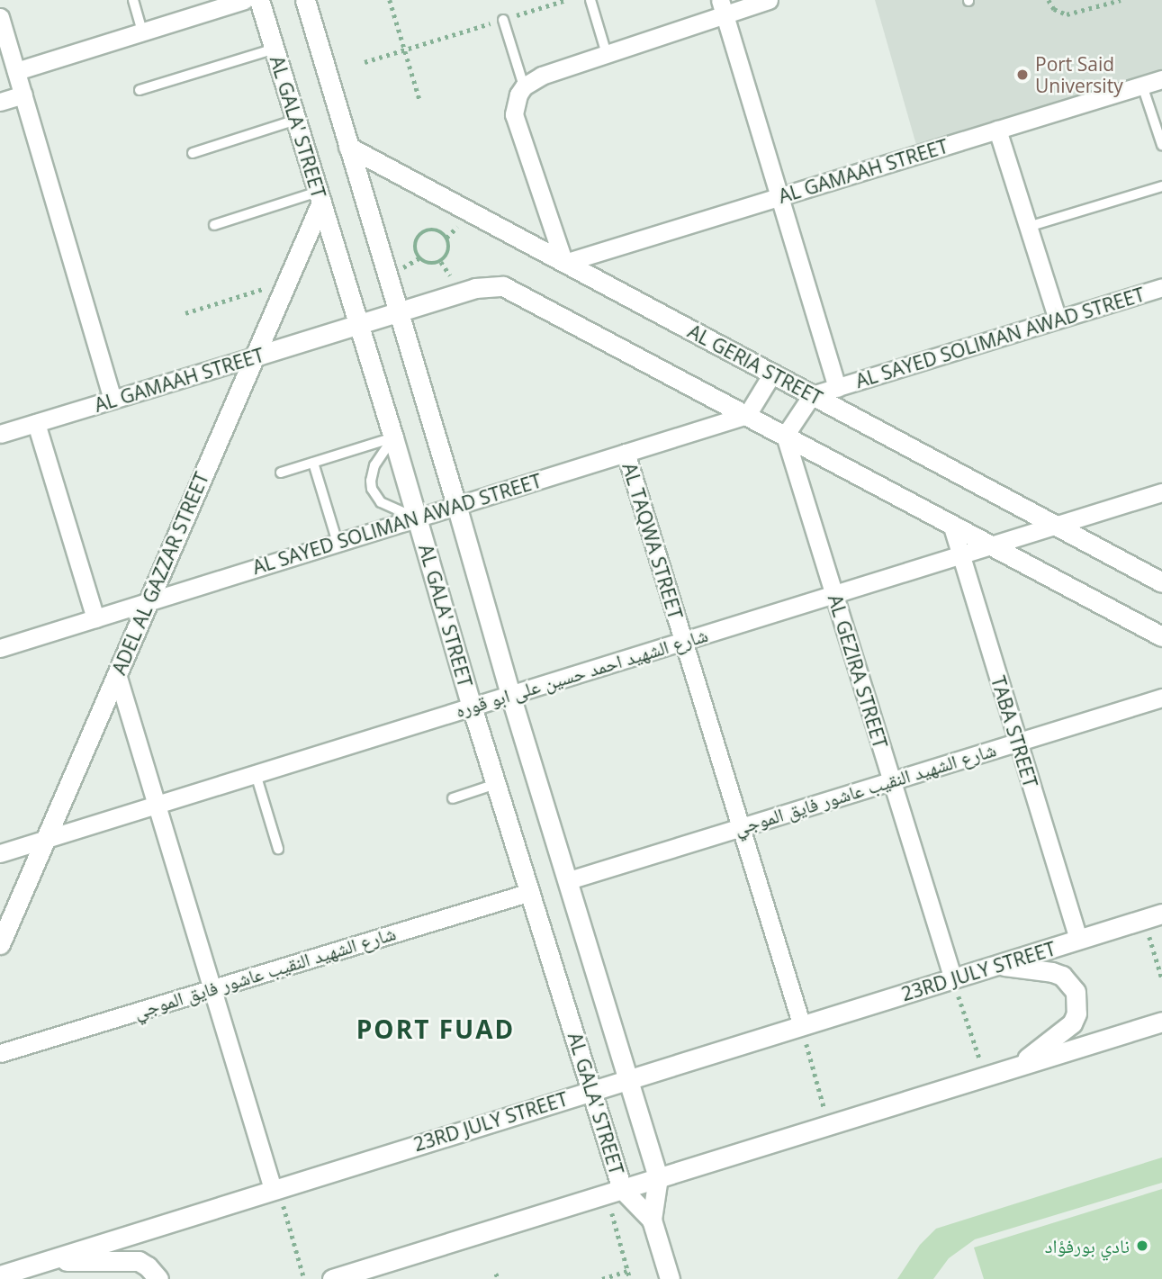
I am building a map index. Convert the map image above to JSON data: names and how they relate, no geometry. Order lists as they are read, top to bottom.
{
  "streets": {
    "main road": [
      "AL GALA' STREET",
      "AL GAMAAH STREET",
      "AL GERIA STREET",
      "ADEL AL GAZZAR STREET",
      "23RD JULY STREET"
    ],
    "street": [
      "AL SAYED SOLIMAN AWAD STREET",
      "AL TAQWA STREET",
      "AL GEZIRA STREET",
      "شارع الشهيد احمد حسين على ابو قوره",
      "TABA STREET",
      "شارع الشهيد النقيب عاشور فايق الموجي"
    ]
  },
  "crossings": [
    ["AL GALA' STREET", "AL GAMAAH STREET"],
    ["AL GALA' STREET", "AL SAYED SOLIMAN AWAD STREET"],
    ["AL GALA' STREET", "AL GERIA STREET"],
    ["AL GALA' STREET", "ADEL AL GAZZAR STREET"],
    ["AL GALA' STREET", "شارع الشهيد احمد حسين على ابو قوره"],
    ["AL GALA' STREET", "شارع الشهيد النقيب عاشور فايق الموجي"],
    ["AL GALA' STREET", "23RD JULY STREET"],
    ["AL GAMAAH STREET", "AL GERIA STREET"],
    ["AL GAMAAH STREET", "ADEL AL GAZZAR STREET"],
    ["AL SAYED SOLIMAN AWAD STREET", "AL GERIA STREET"],
    ["AL SAYED SOLIMAN AWAD STREET", "AL TAQWA STREET"],
    ["AL SAYED SOLIMAN AWAD STREET", "ADEL AL GAZZAR STREET"],
    ["AL GERIA STREET", "شارع الشهيد احمد حسين على ابو قوره"],
    ["AL TAQWA STREET", "شارع الشهيد احمد حسين على ابو قوره"],
    ["AL TAQWA STREET", "شارع الشهيد النقيب عاشور فايق الموجي"],
    ["AL TAQWA STREET", "23RD JULY STREET"],
    ["ADEL AL GAZZAR STREET", "شارع الشهيد احمد حسين على ابو قوره"],
    ["AL GEZIRA STREET", "شارع الشهيد احمد حسين على ابو قوره"],
    ["AL GEZIRA STREET", "شارع الشهيد النقيب عاشور فايق الموجي"],
    ["AL GEZIRA STREET", "23RD JULY STREET"],
    ["شارع الشهيد احمد حسين على ابو قوره", "TABA STREET"],
    ["TABA STREET", "شارع الشهيد النقيب عاشور فايق الموجي"],
    ["TABA STREET", "23RD JULY STREET"]
  ],
  "districts": ["PORT FUAD"],
  "places": ["Port Said University", "نادي بورفؤاد"]
}
